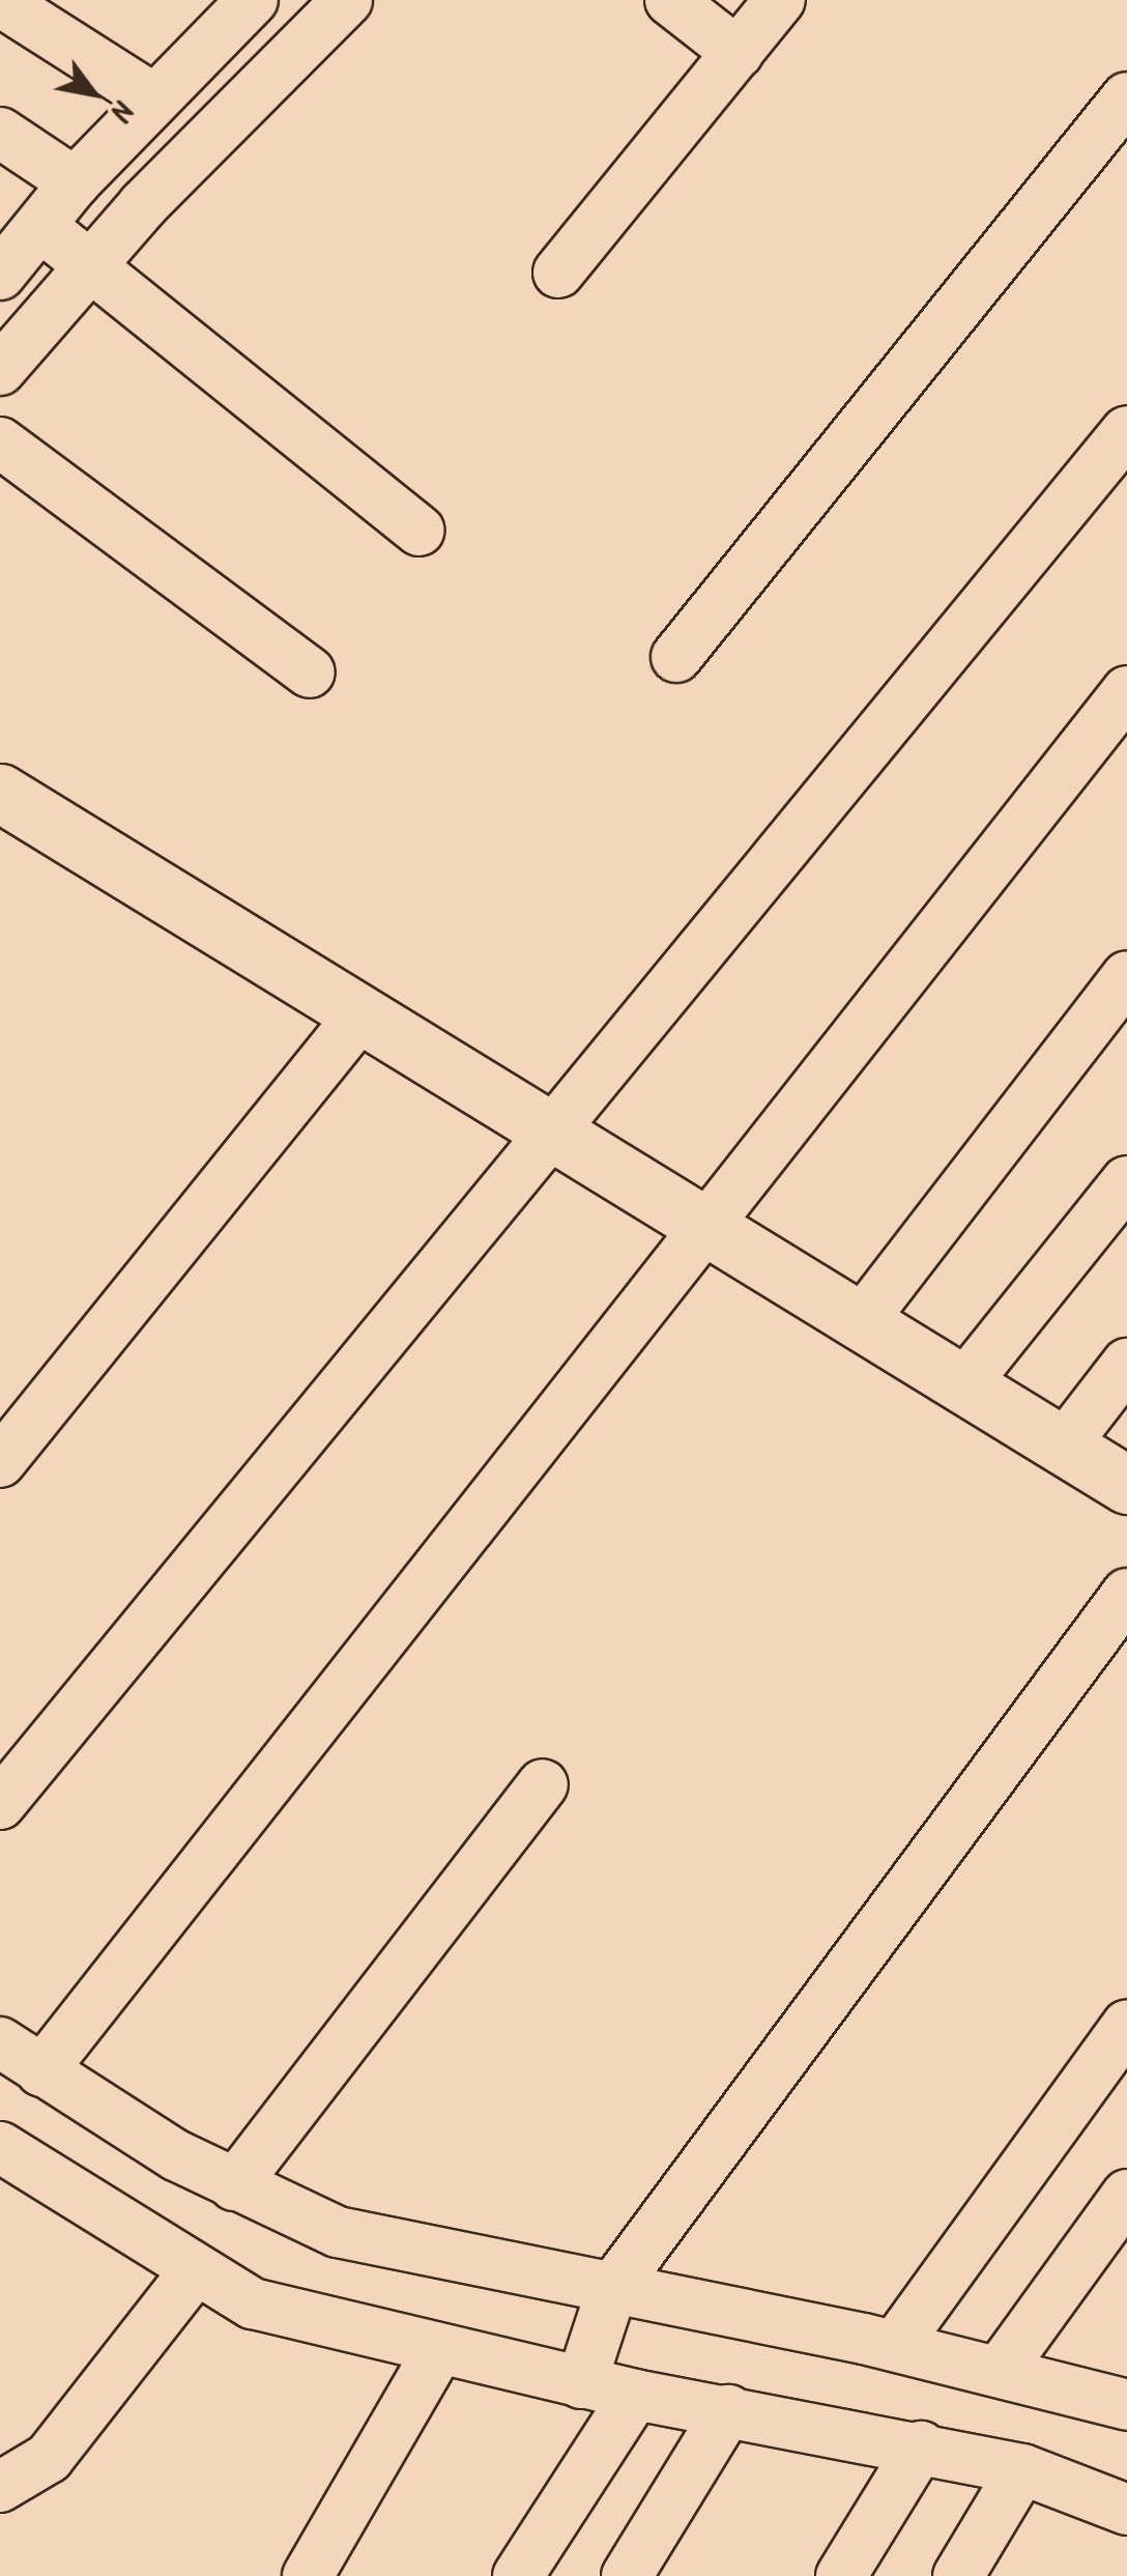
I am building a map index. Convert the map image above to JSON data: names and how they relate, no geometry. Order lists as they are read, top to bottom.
{
  "north": "bottom right"
}
